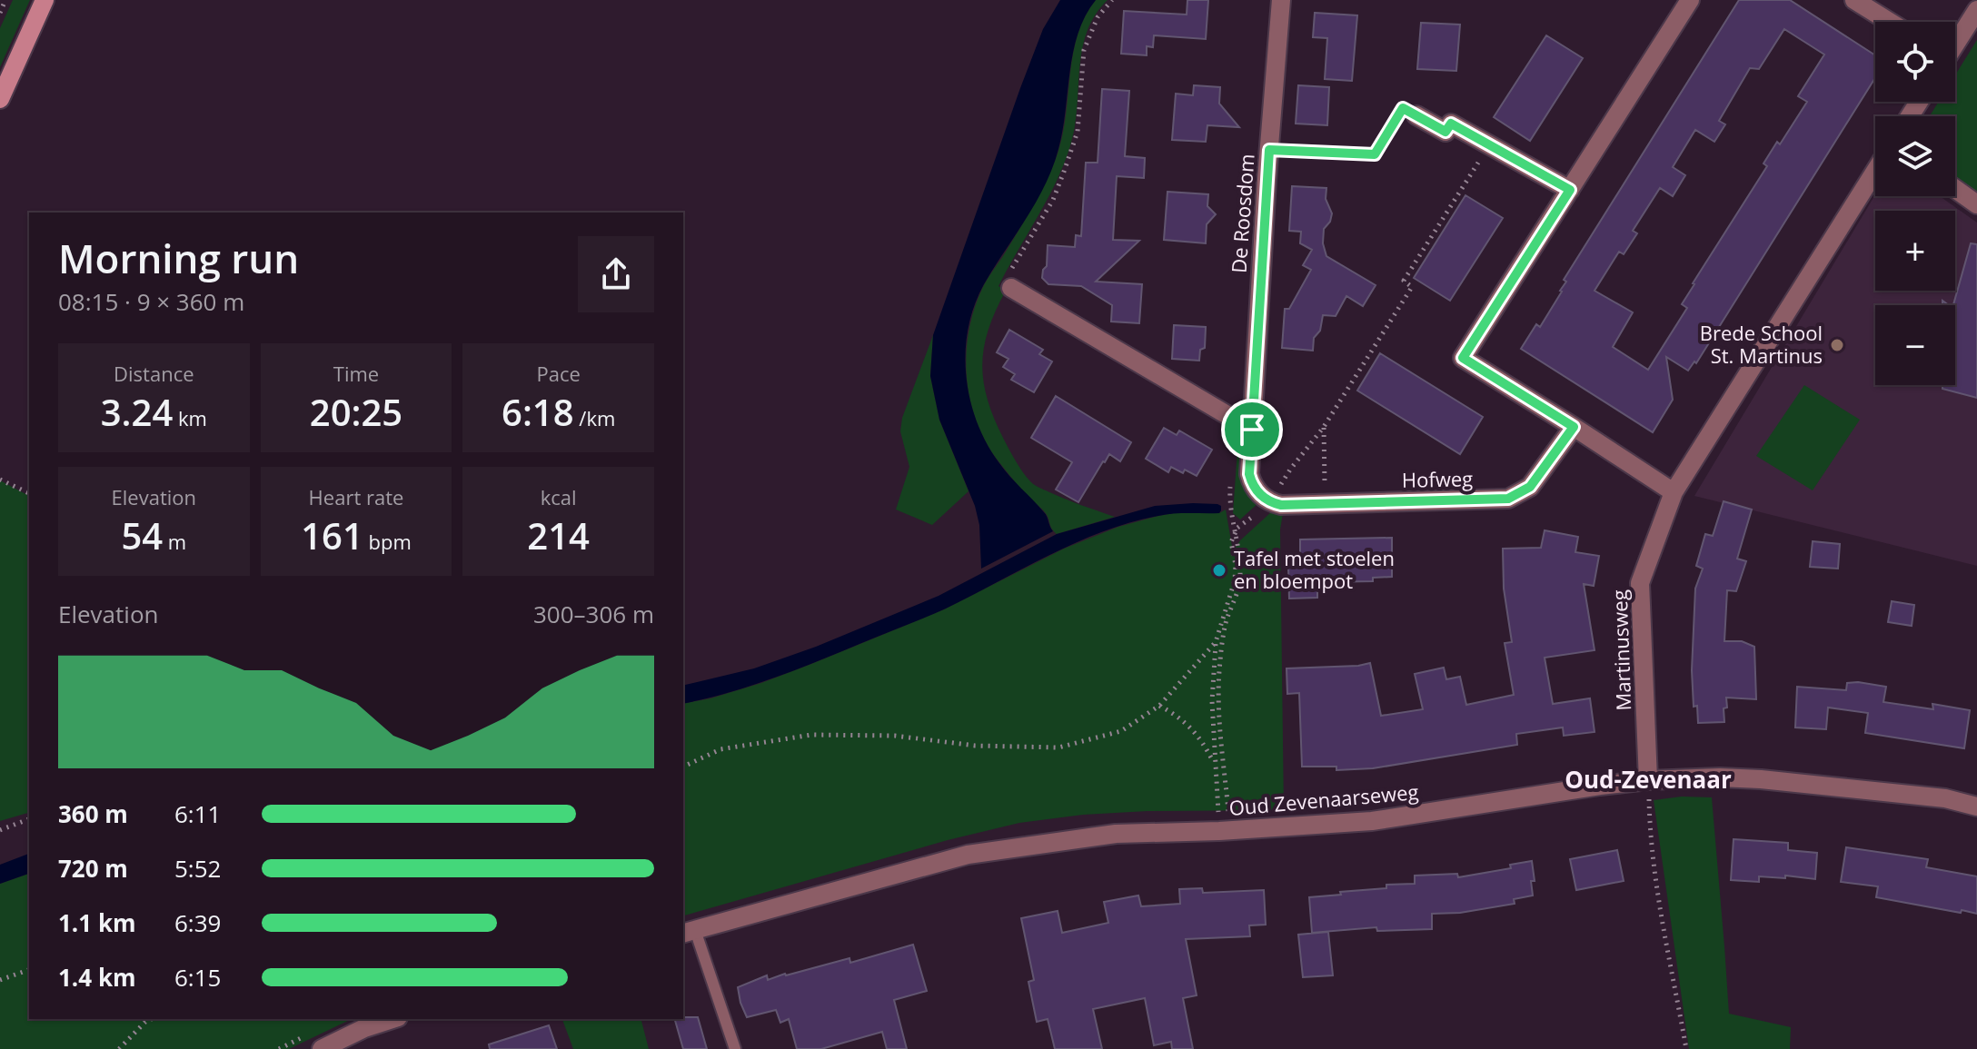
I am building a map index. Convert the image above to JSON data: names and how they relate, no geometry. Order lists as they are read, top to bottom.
{
  "streets": {
    "street": [
      "De Roosdom",
      "Hofweg",
      "Martinusweg",
      "Oud Zevenaarseweg"
    ]
  },
  "crossings": [
    ["De Roosdom", "Hofweg"],
    ["Martinusweg", "Oud Zevenaarseweg"]
  ],
  "districts": ["Oud-Zevenaar"],
  "places": ["Brede School St. Martinus", "Tafel met stoelen en bloempot"],
  "page": {
    "map_buttons": ["+", "−"],
    "heading": ["Morning run", "08:15 · 9 × 360 m"],
    "stats": [
      ["Distance", "3.24 km"],
      ["Time", "20:25"],
      ["Pace", "6:18 /km"],
      ["Elevation", "54 m"],
      ["Heart rate", "161 bpm"],
      ["kcal", "214"]
    ],
    "chart": ["Elevation", "300–306 m"],
    "list": [
      {
        "name": "360 m",
        "note": "6:11"
      },
      {
        "name": "720 m",
        "note": "5:52"
      },
      {
        "name": "1.1 km",
        "note": "6:39"
      },
      {
        "name": "1.4 km",
        "note": "6:15"
      }
    ]
  }
}
